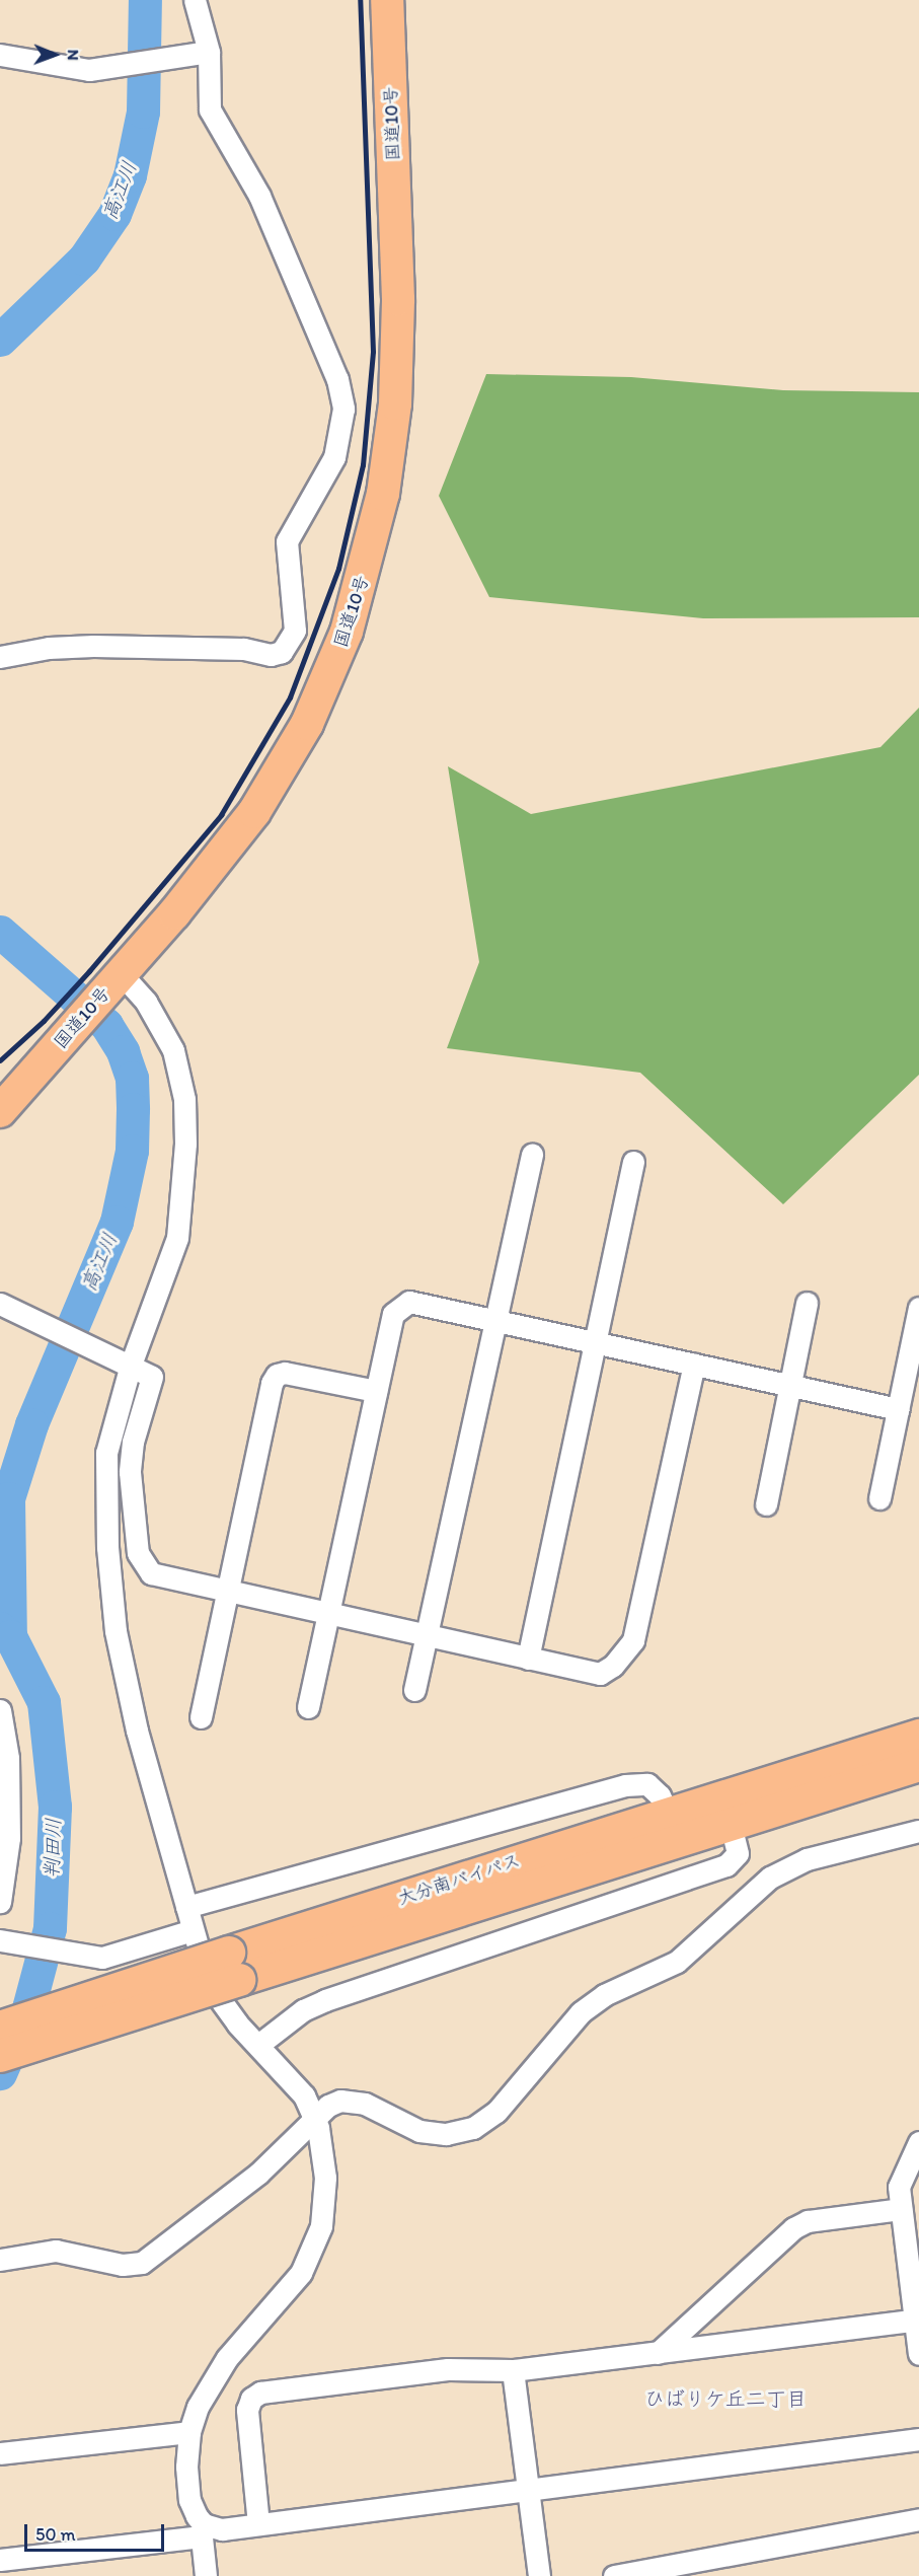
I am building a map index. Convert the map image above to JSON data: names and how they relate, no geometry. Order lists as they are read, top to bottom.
{
  "streets": {
    "highway": ["国道10号", "大分南バイパス"]
  },
  "districts": ["ひばりケ丘二丁目"],
  "water": ["高江川", "判田川"],
  "scale_bar": "50 m",
  "north": "right"
}
